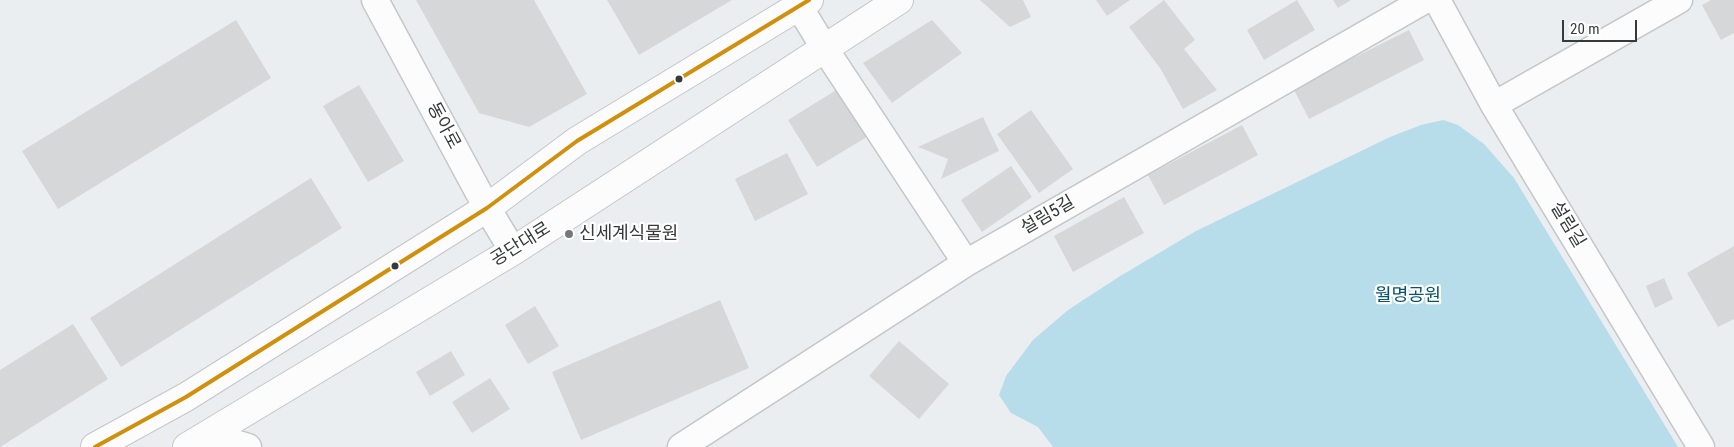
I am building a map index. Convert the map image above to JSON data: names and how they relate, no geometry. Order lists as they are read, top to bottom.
{
  "streets": {
    "street": [
      "동아로",
      "설림5길",
      "설림길",
      "공단대로"
    ]
  },
  "crossings": [
    ["동아로", "공단대로"]
  ],
  "parks": ["월명공원"],
  "places": ["신세계식물원"],
  "scale_bar": "20 m"
}
